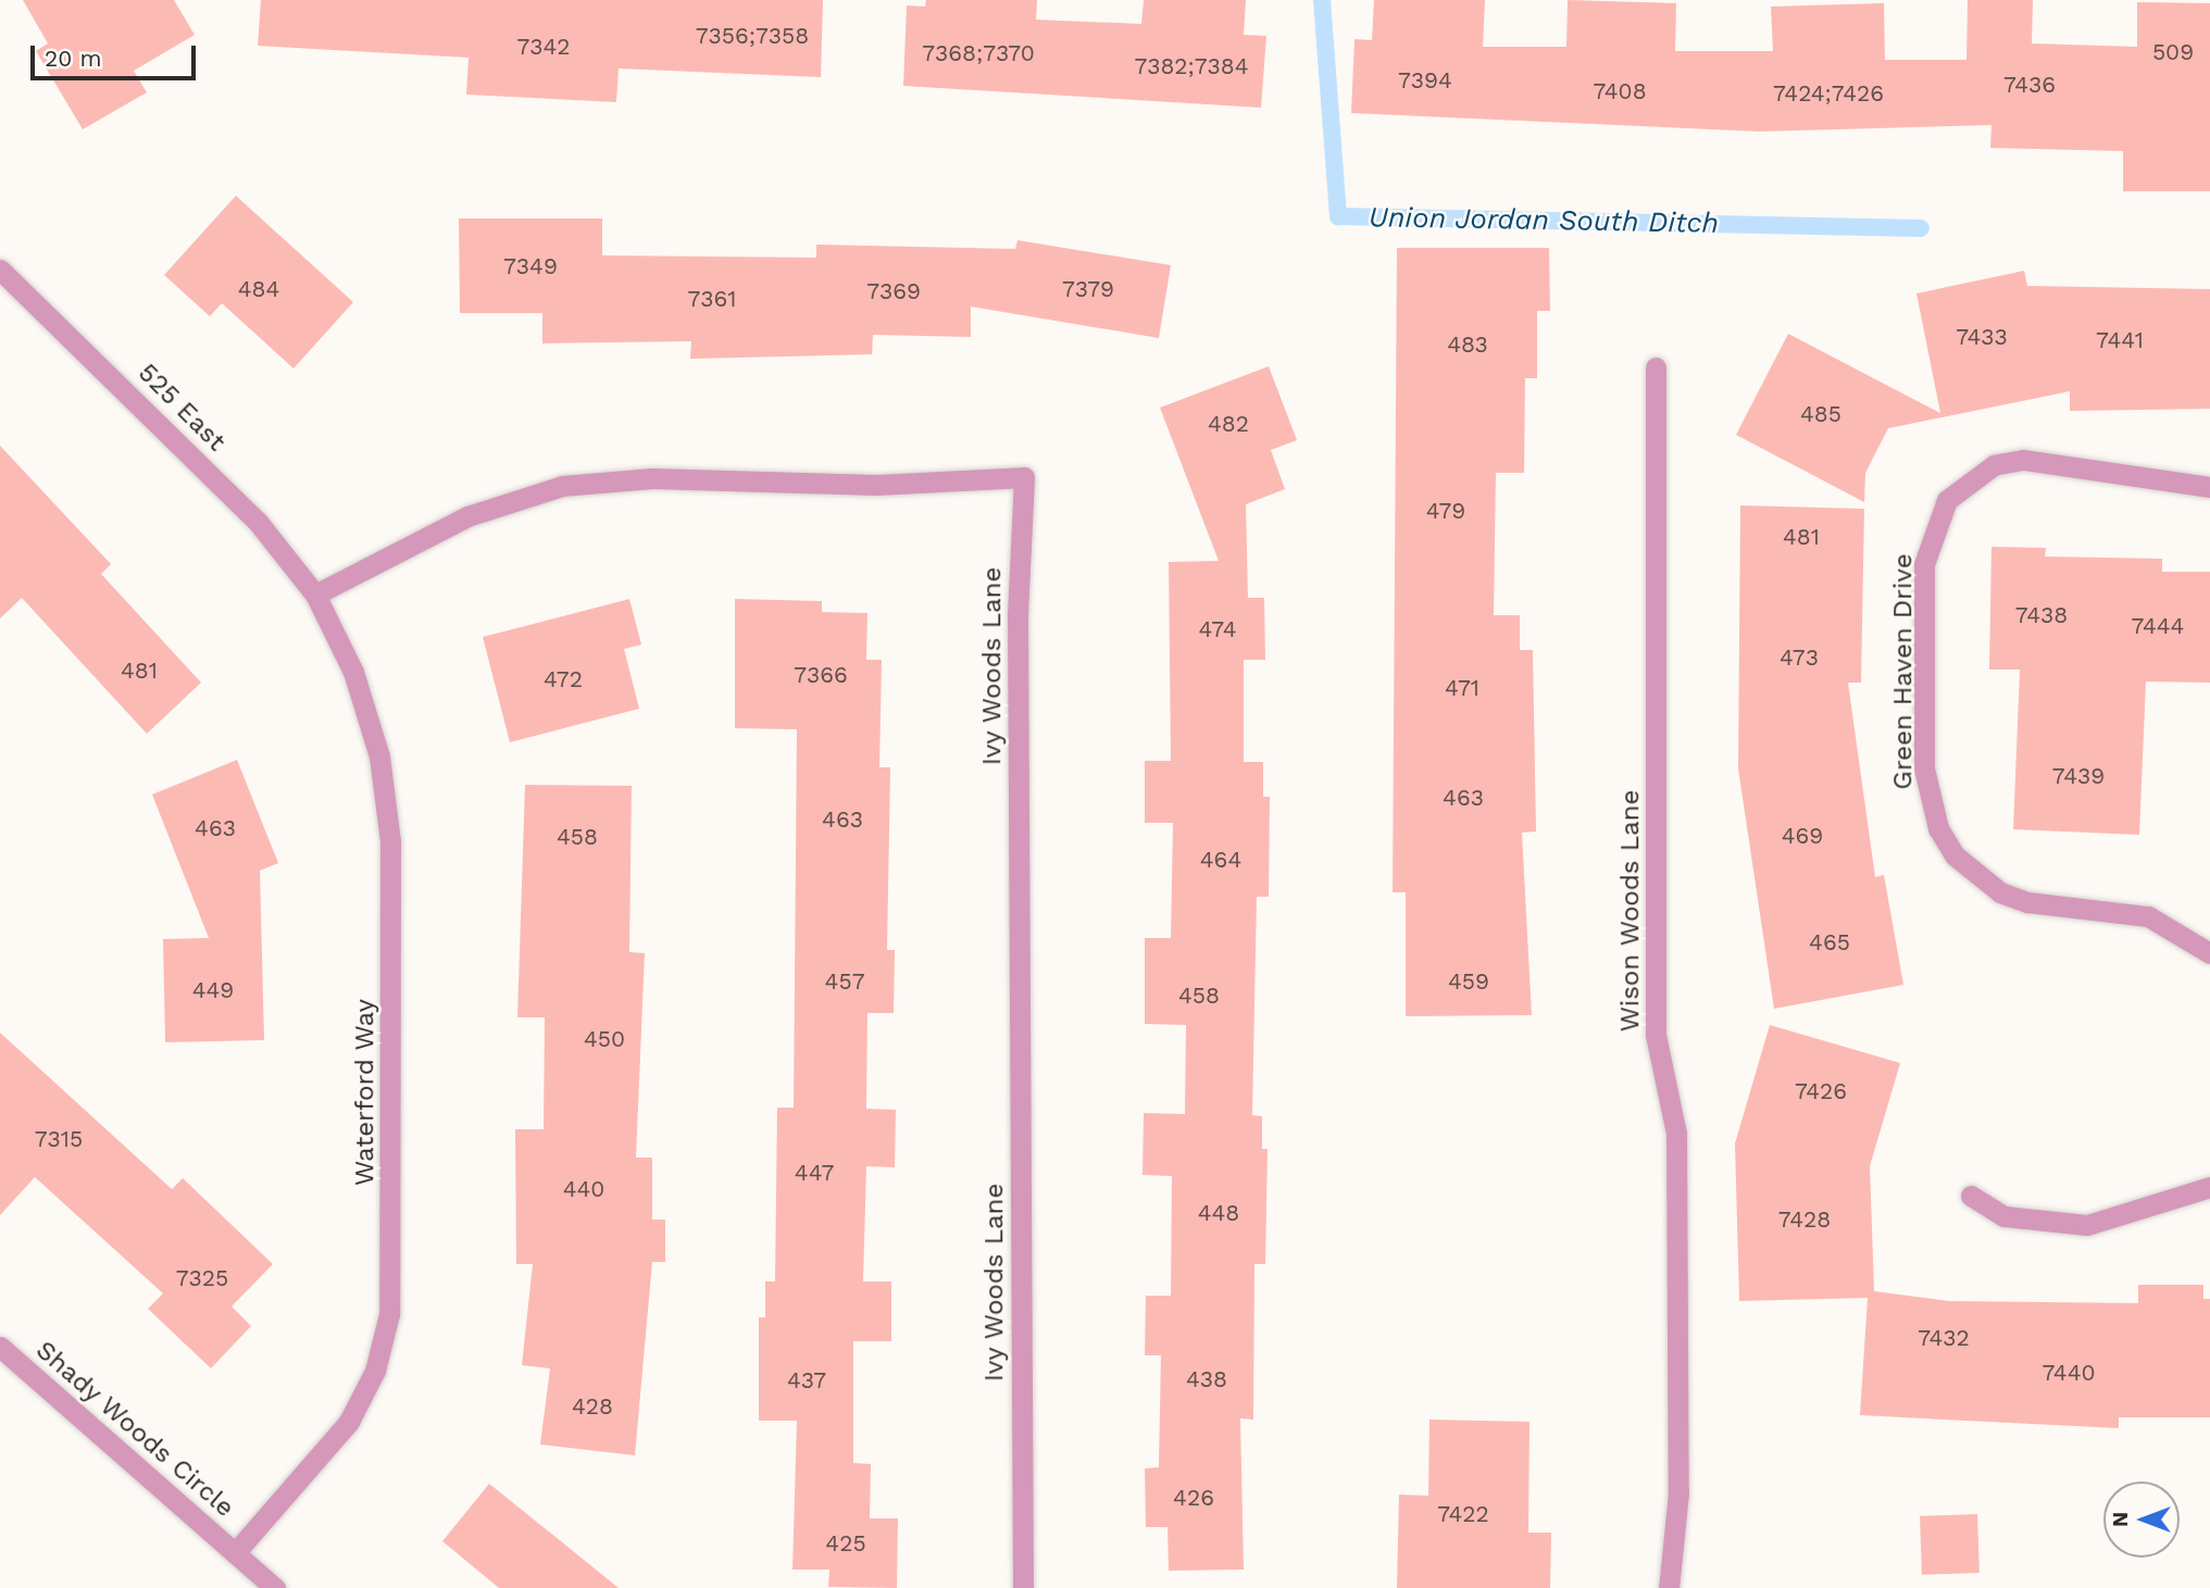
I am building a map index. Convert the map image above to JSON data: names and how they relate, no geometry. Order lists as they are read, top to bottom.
{
  "streets": {
    "street": [
      "525 East",
      "Ivy Woods Lane",
      "Green Haven Drive",
      "Wison Woods Lane",
      "Waterford Way",
      "Shady Woods Circle"
    ]
  },
  "crossings": [
    ["525 East", "Ivy Woods Lane"],
    ["525 East", "Waterford Way"],
    ["Ivy Woods Lane", "Waterford Way"],
    ["Waterford Way", "Shady Woods Circle"]
  ],
  "water": ["Union Jordan South Ditch"],
  "house_numbers": [
    "7356;7358",
    "7342",
    "509",
    "7368;7370",
    "7382;7384",
    "7394",
    "7436",
    "7408",
    "7424;7426",
    "7349",
    "484",
    "7379",
    "7369",
    "7361",
    "7433",
    "7441",
    "483",
    "485",
    "482",
    "479",
    "481",
    "7438",
    "7444",
    "474",
    "473",
    "481",
    "7366",
    "472",
    "471",
    "7439",
    "463",
    "463",
    "463",
    "469",
    "458",
    "464",
    "465",
    "457",
    "459",
    "449",
    "458",
    "450",
    "7426",
    "7315",
    "447",
    "440",
    "448",
    "7428",
    "7325",
    "7432",
    "7440",
    "438",
    "437",
    "428",
    "426",
    "7422",
    "425"
  ],
  "scale_bar": "20 m",
  "north": "left"
}
